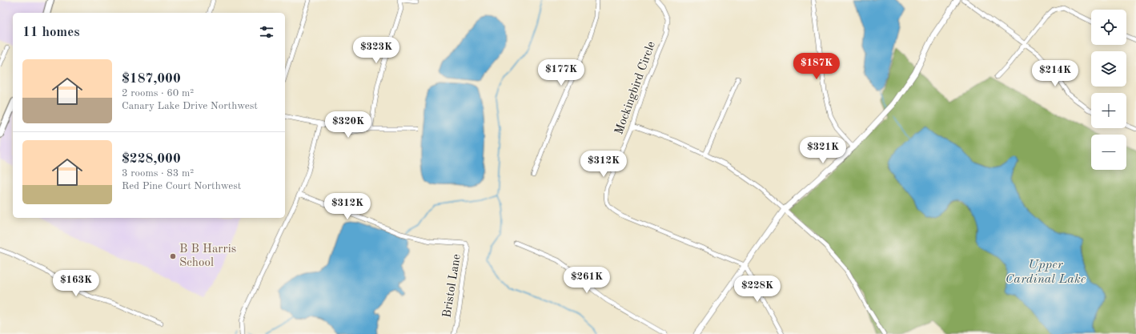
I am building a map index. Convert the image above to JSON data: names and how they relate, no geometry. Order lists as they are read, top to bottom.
{
  "streets": {
    "street": ["Mockingbird Circle", "Bristol Lane"]
  },
  "water": ["Upper Cardinal Lake"],
  "places": ["B B Harris School"],
  "page": {
    "map_buttons": ["+", "−"],
    "heading": "11 homes",
    "price": [
      "$323K",
      "$187K",
      "$177K",
      "$214K",
      "$320K",
      "$321K",
      "$312K",
      "$312K",
      "$261K",
      "$163K",
      "$228K"
    ],
    "list": [
      {
        "name": "$187,000",
        "note": "2 rooms · 60 m² · Canary Lake Drive Northwest"
      },
      {
        "name": "$228,000",
        "note": "3 rooms · 83 m² · Red Pine Court Northwest"
      }
    ]
  }
}
